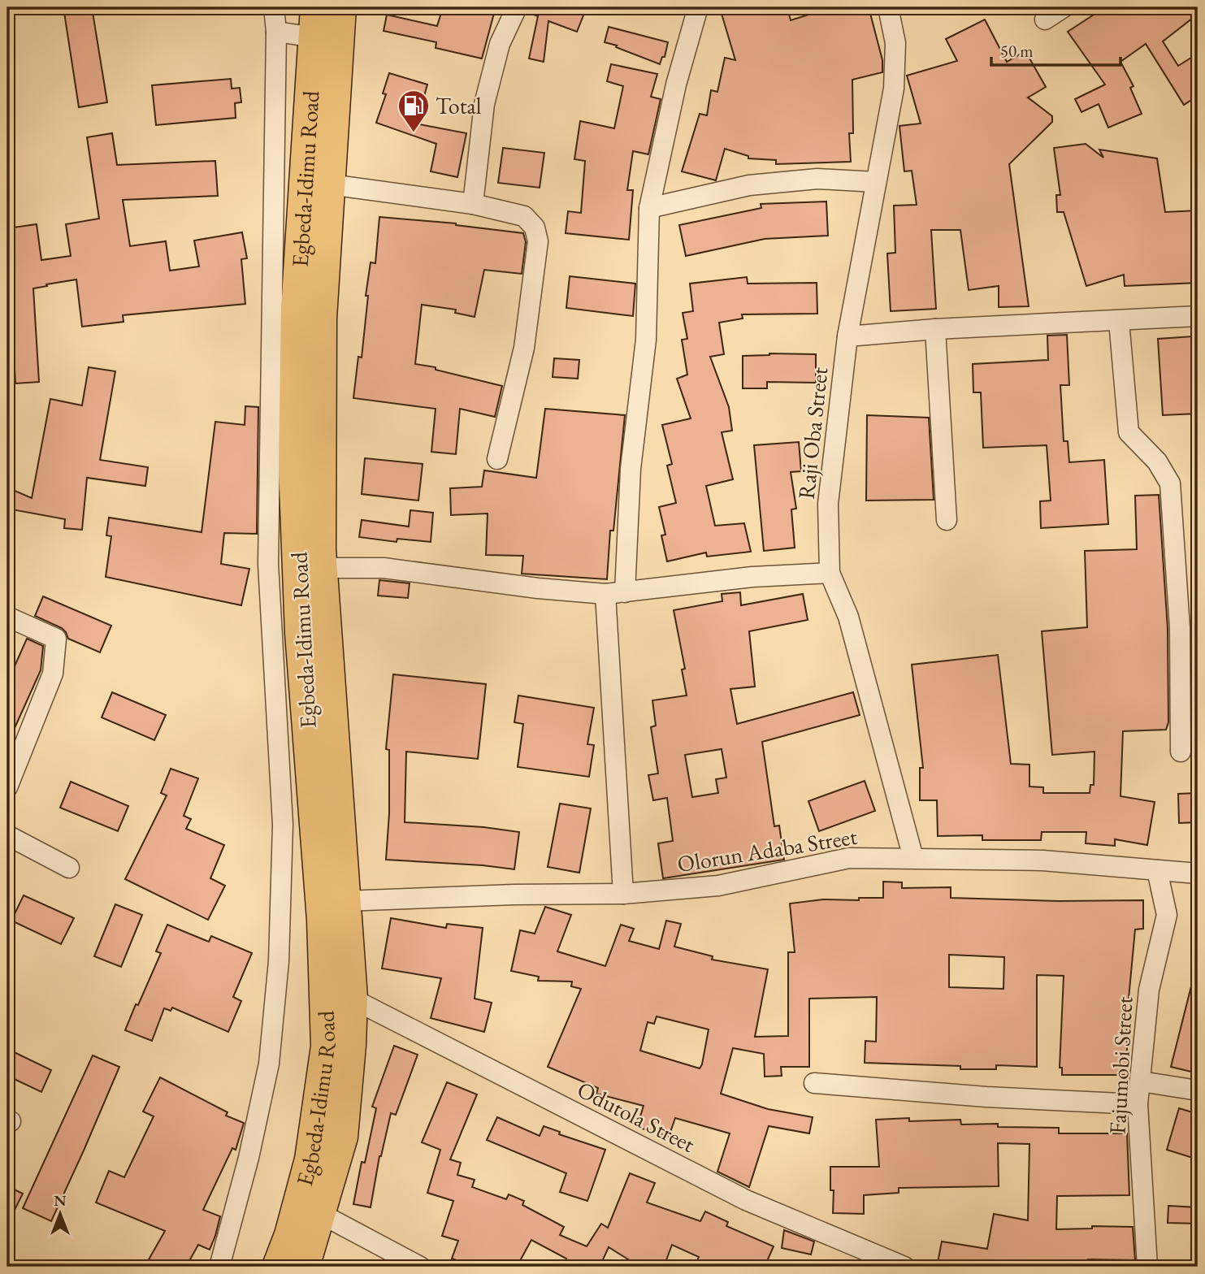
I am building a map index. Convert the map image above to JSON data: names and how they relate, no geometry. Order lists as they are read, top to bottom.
{
  "streets": {
    "main road": ["Egbeda-Idimu Road"],
    "street": [
      "Raji Oba Street",
      "Olorun Adaba Street",
      "Fajumobi Street",
      "Odutola Street"
    ]
  },
  "crossings": [
    ["Egbeda-Idimu Road", "Olorun Adaba Street"],
    ["Egbeda-Idimu Road", "Odutola Street"],
    ["Raji Oba Street", "Olorun Adaba Street"],
    ["Olorun Adaba Street", "Fajumobi Street"]
  ],
  "places": {
    "fuel station": ["Total"]
  },
  "scale_bar": "50 m",
  "north": "top"
}
